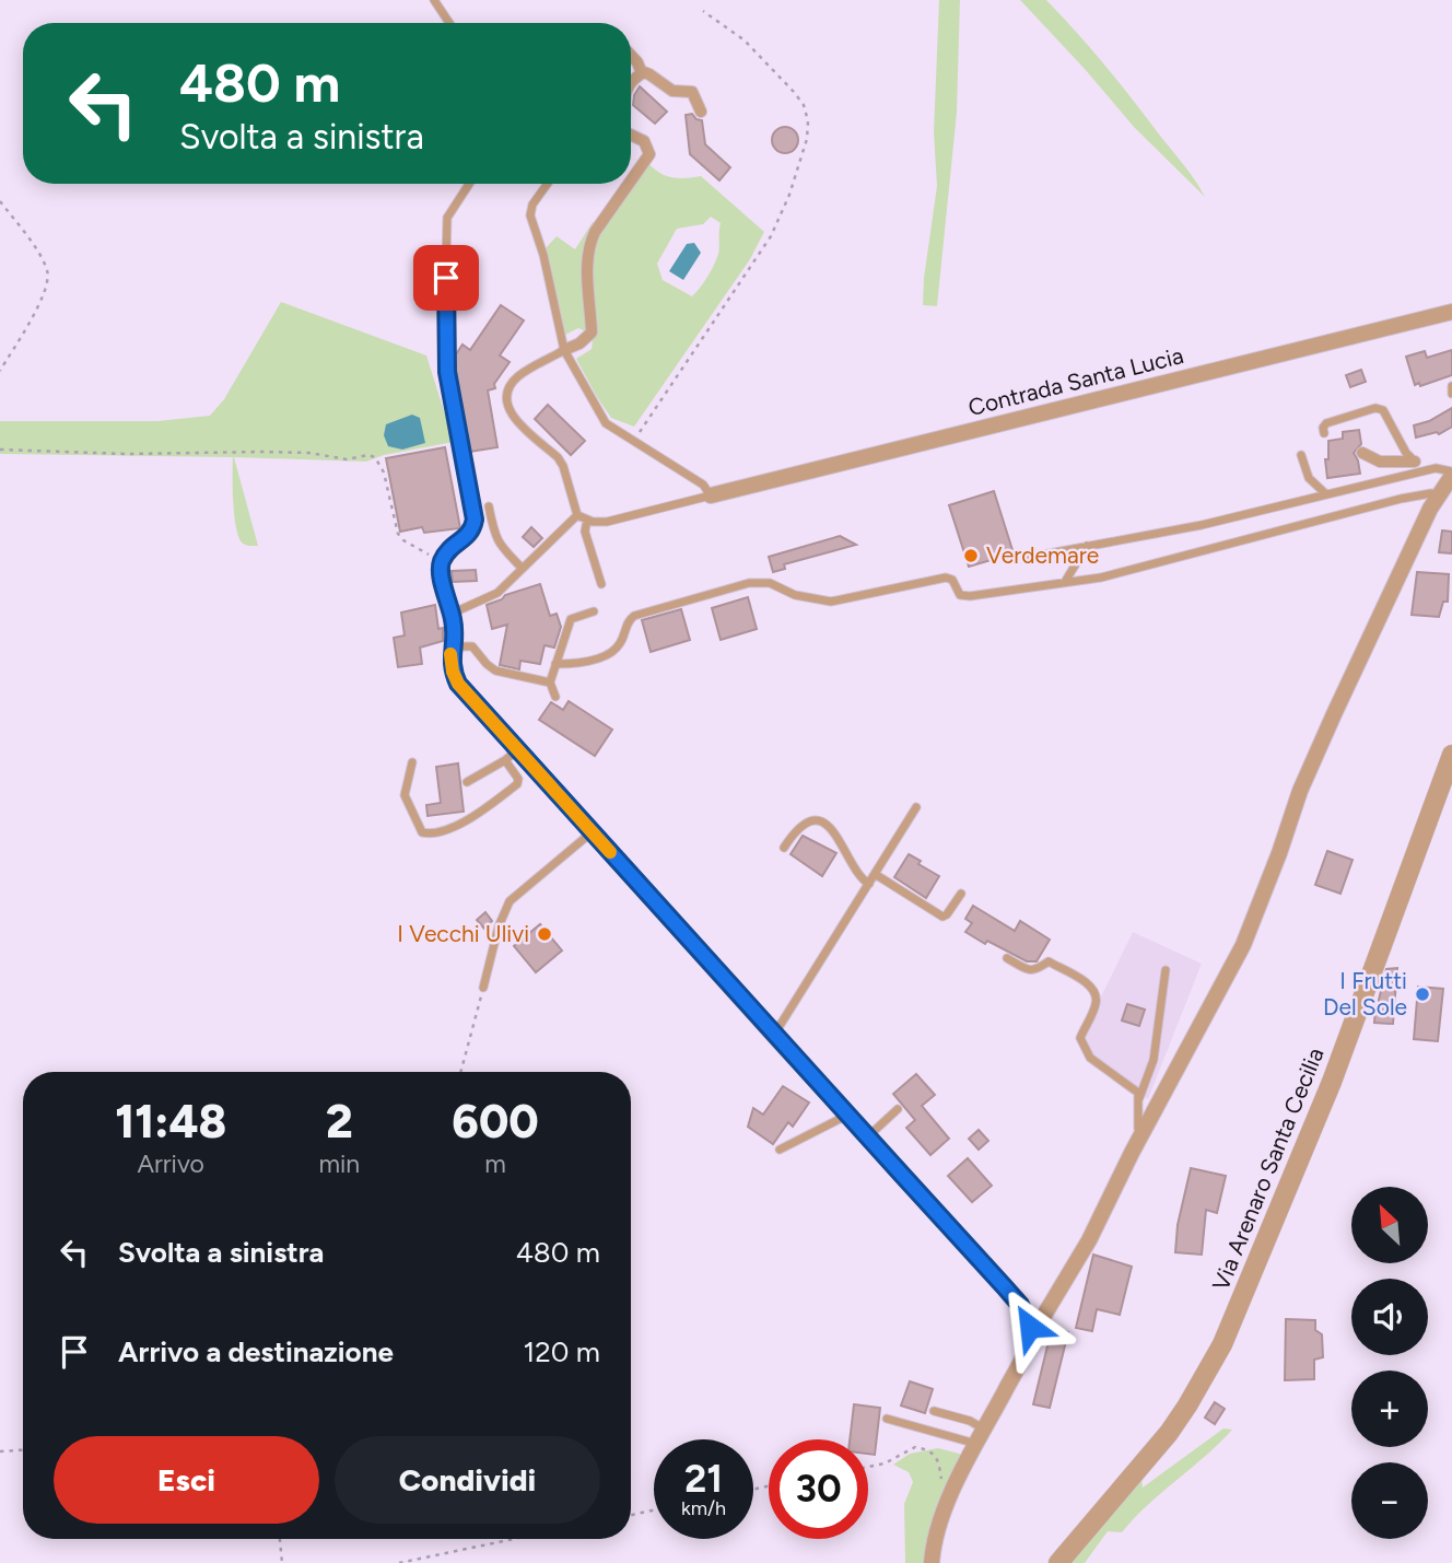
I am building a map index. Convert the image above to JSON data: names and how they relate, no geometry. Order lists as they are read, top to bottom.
{
  "streets": {
    "street": ["Contrada Santa Lucia", "Via Arenaro Santa Cecilia"]
  },
  "places": ["Verdemare", "I Vecchi Ulivi", "I Frutti Del Sole"],
  "north": "top left",
  "page": {
    "turn": ["480 m", "Svolta a sinistra"],
    "eta": [
      "11:48",
      "Arrivo",
      "2",
      "min",
      "600",
      "m"
    ],
    "map_buttons": ["+", "−"],
    "list": [
      {
        "name": "Svolta a sinistra",
        "value": "480 m"
      },
      {
        "name": "Arrivo a destinazione",
        "value": "120 m"
      }
    ],
    "buttons": ["Esci", "Condividi"],
    "speed": "21 km/h",
    "limit": "30"
  }
}
